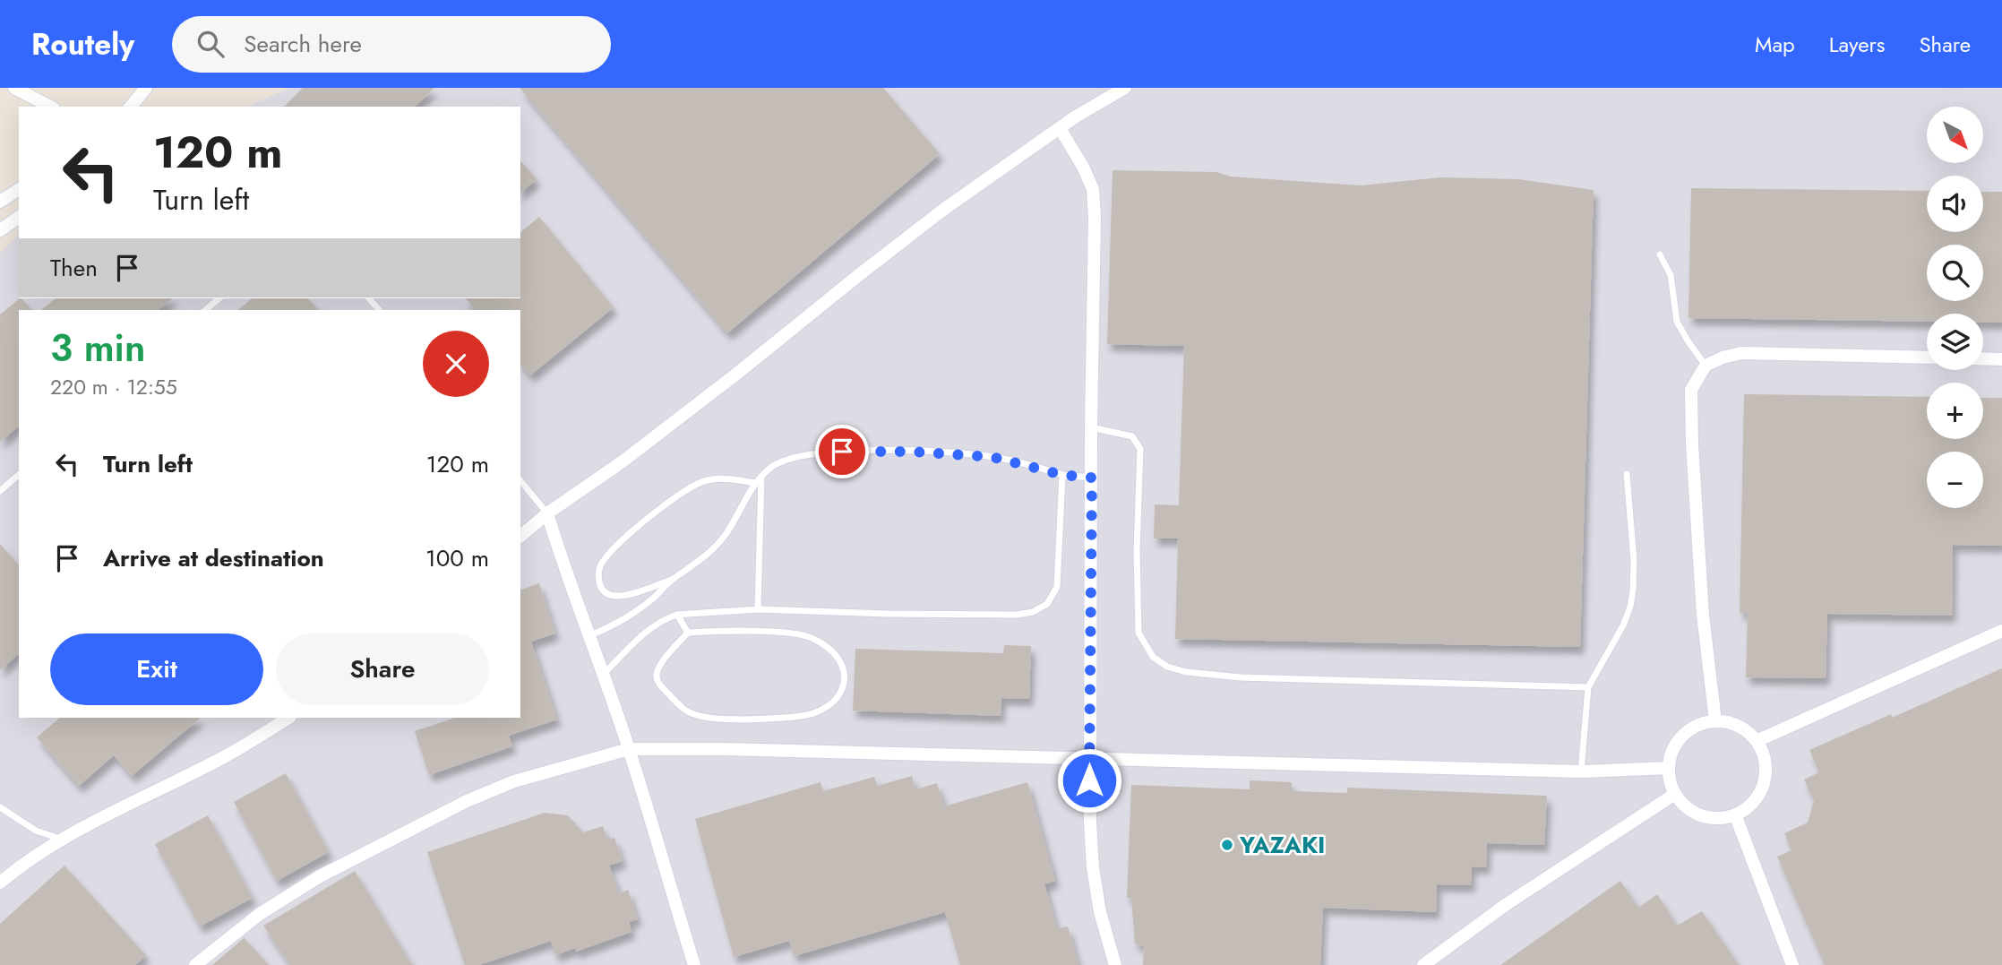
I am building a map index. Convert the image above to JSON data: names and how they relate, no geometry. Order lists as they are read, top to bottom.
{
  "places": ["YAZAKI"],
  "north": "bottom right",
  "page": {
    "header": "Routely",
    "search": "Search here",
    "nav": ["Map", "Layers", "Share"],
    "map_buttons": ["+", "−"],
    "turn": ["120 m", "Turn left"],
    "then": "Then",
    "heading": ["3 min", "220 m · 12:55"],
    "list": [
      {
        "name": "Turn left",
        "value": "120 m"
      },
      {
        "name": "Arrive at destination",
        "value": "100 m"
      }
    ],
    "buttons": ["Exit", "Share"]
  }
}
